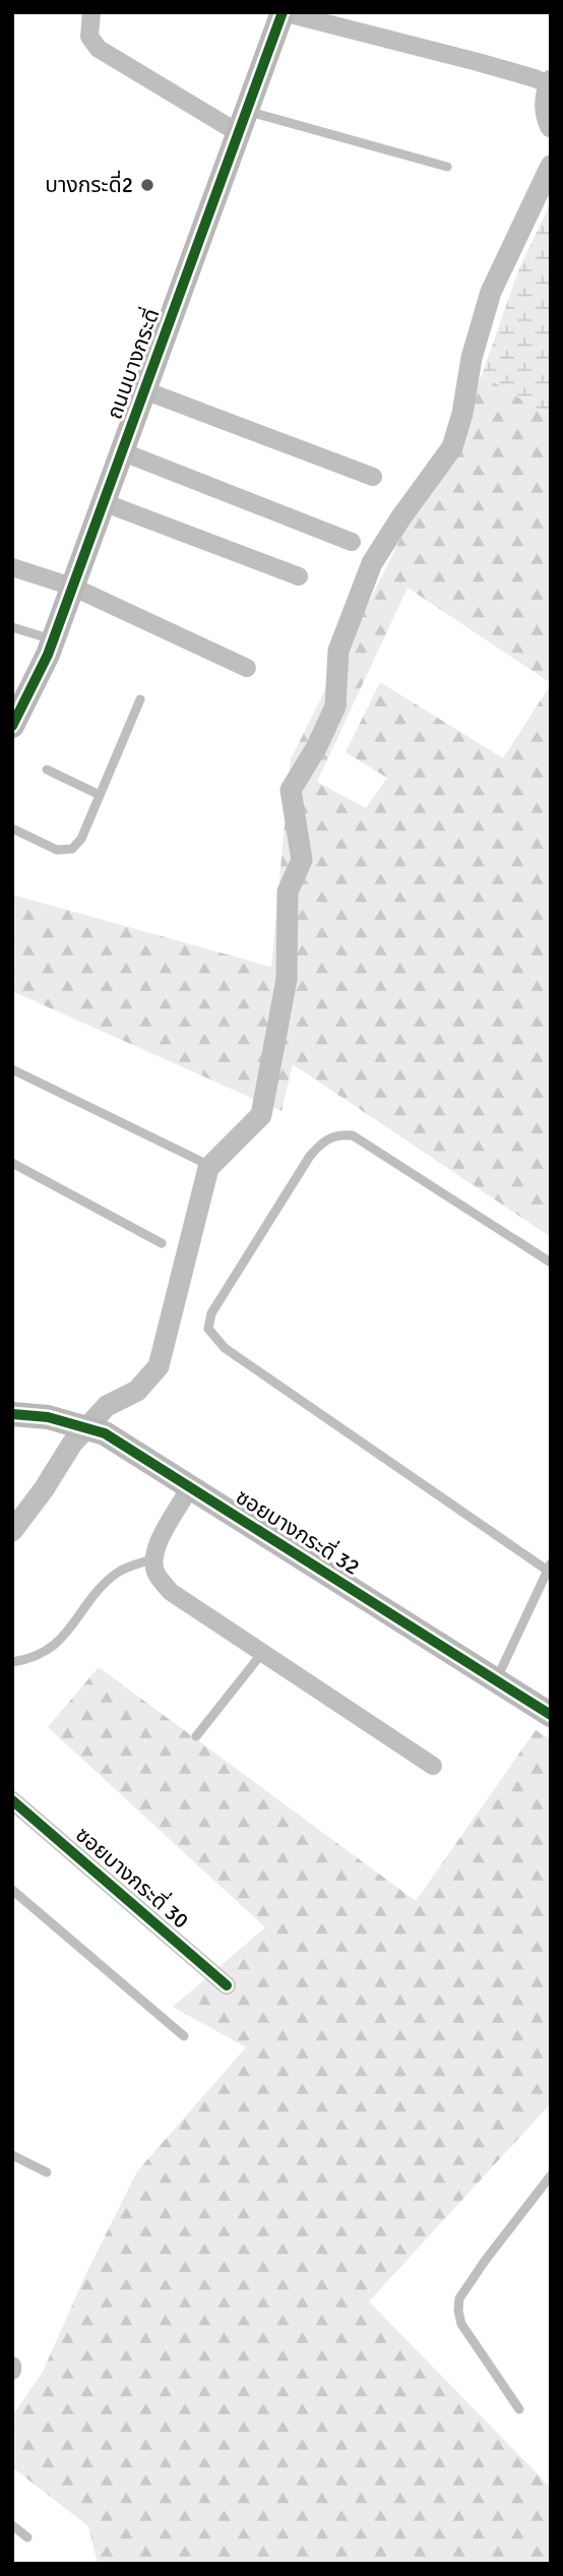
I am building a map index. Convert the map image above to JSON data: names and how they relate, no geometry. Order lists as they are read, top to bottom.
{
  "streets": {
    "street": ["ถนนบางกระดี่", "ซอยบางกระดี่ 32", "ซอยบางกระดี่ 30"]
  },
  "places": ["บางกระดี่2"]
}
